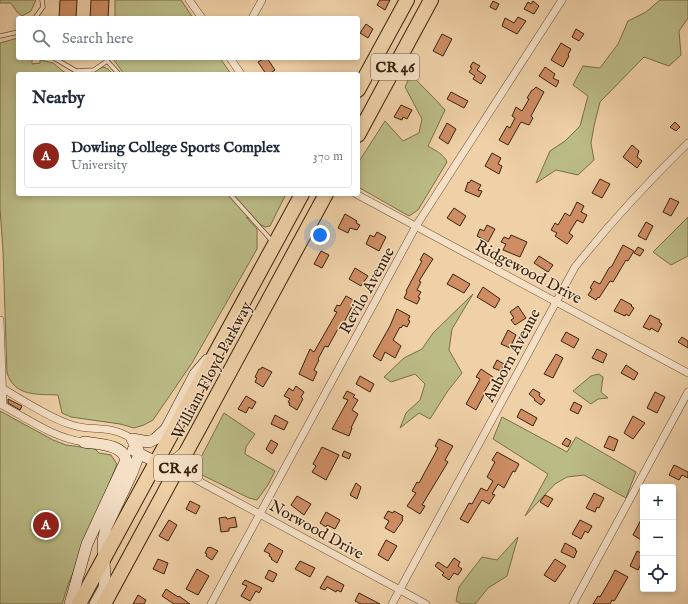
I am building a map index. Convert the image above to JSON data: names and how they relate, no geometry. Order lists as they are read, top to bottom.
{
  "streets": {
    "highway": ["CR 46", "William Floyd Parkway"],
    "street": [
      "Ridgewood Drive",
      "Revilo Avenue",
      "Auborn Avenue",
      "Norwood Drive"
    ]
  },
  "crossings": [
    ["Ridgewood Drive", "Revilo Avenue"],
    ["Ridgewood Drive", "Auborn Avenue"],
    ["Revilo Avenue", "Norwood Drive"],
    ["Auborn Avenue", "Norwood Drive"]
  ],
  "page": {
    "search": "Search here",
    "heading": "Nearby",
    "list": [
      {
        "mark": "A",
        "name": "Dowling College Sports Complex",
        "note": "University",
        "value": "370 m"
      }
    ],
    "map_buttons": ["+", "−"],
    "pins": "A"
  }
}
